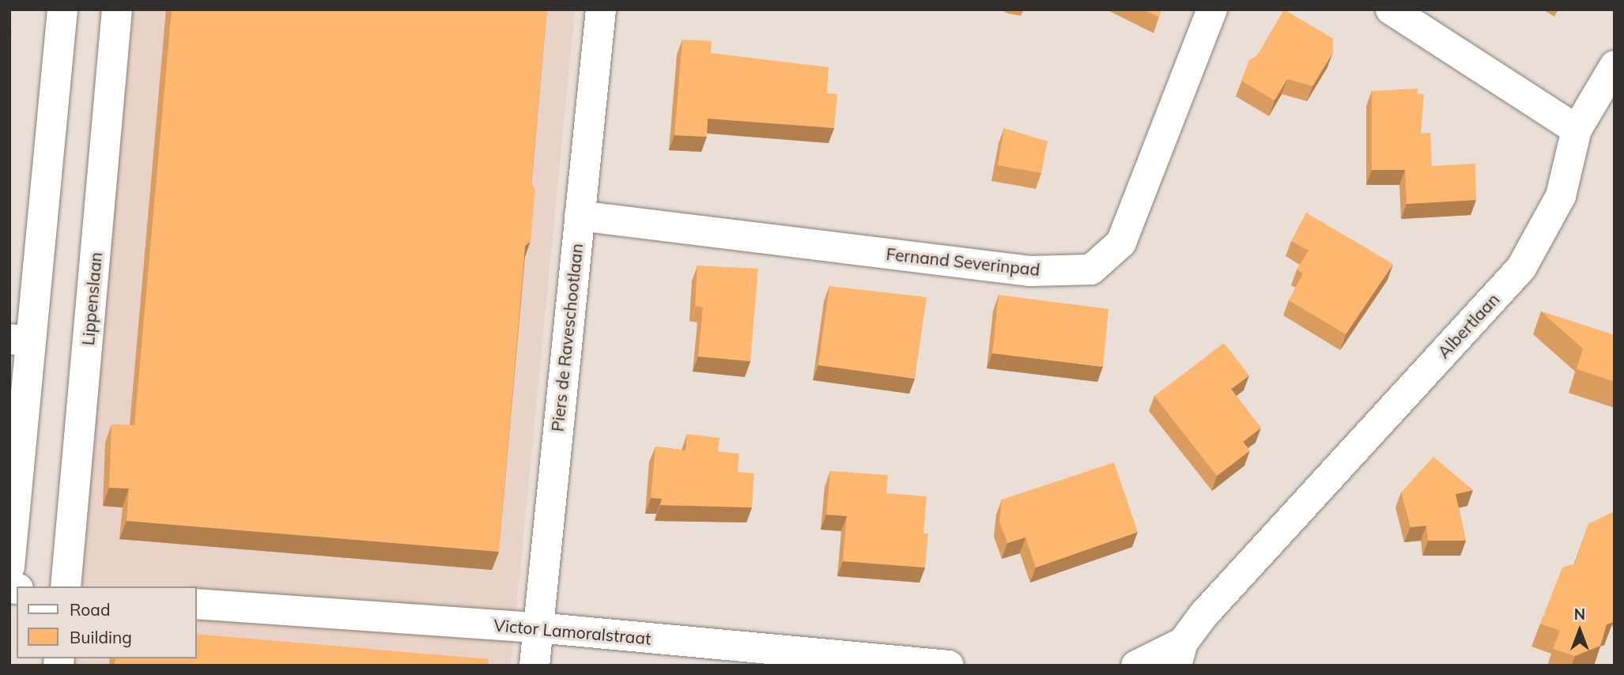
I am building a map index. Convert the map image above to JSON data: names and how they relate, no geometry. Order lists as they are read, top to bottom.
{
  "streets": {
    "street": [
      "Fernand Severinpad",
      "Lippenslaan",
      "Albertlaan",
      "Piers de Raveschootlaan",
      "Victor Lamoralstraat"
    ]
  },
  "crossings": [
    ["Fernand Severinpad", "Piers de Raveschootlaan"],
    ["Piers de Raveschootlaan", "Victor Lamoralstraat"]
  ],
  "legend": ["Road", "Building"],
  "north": "top"
}
